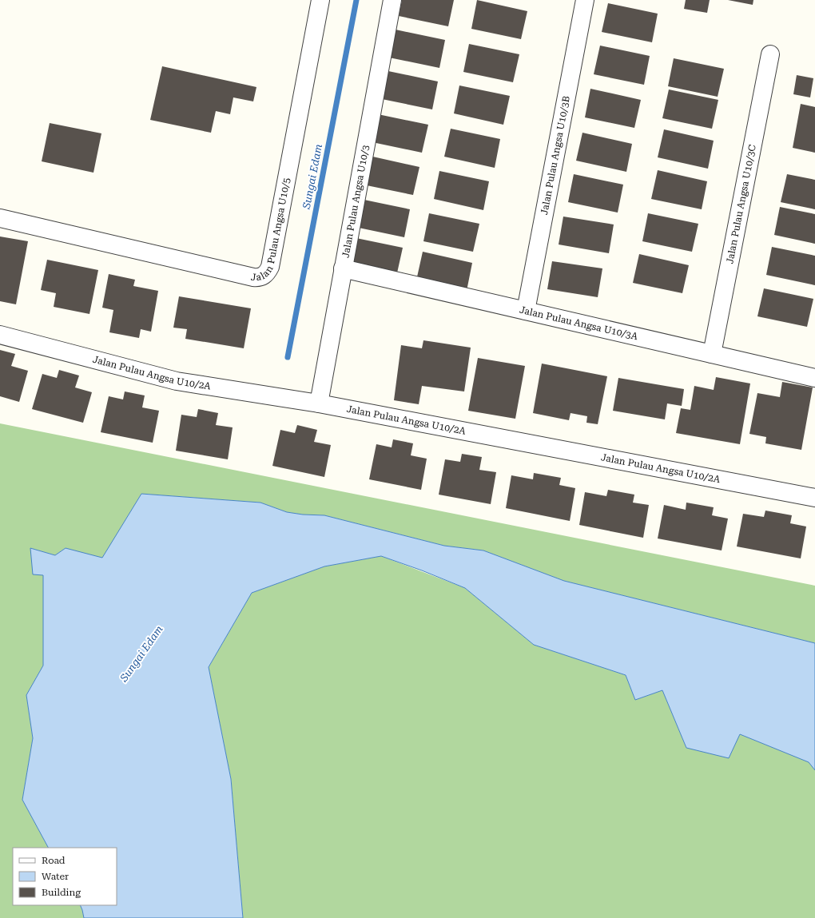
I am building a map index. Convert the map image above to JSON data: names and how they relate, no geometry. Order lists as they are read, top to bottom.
{
  "streets": {
    "street": [
      "Jalan Pulau Angsa U10/3B",
      "Jalan Pulau Angsa U10/3",
      "Jalan Pulau Angsa U10/3C",
      "Jalan Pulau Angsa U10/5",
      "Jalan Pulau Angsa U10/3A",
      "Jalan Pulau Angsa U10/2A"
    ]
  },
  "crossings": [
    ["Jalan Pulau Angsa U10/3B", "Jalan Pulau Angsa U10/3A"],
    ["Jalan Pulau Angsa U10/3", "Jalan Pulau Angsa U10/3A"],
    ["Jalan Pulau Angsa U10/3", "Jalan Pulau Angsa U10/2A"],
    ["Jalan Pulau Angsa U10/3C", "Jalan Pulau Angsa U10/3A"]
  ],
  "water": ["Sungai Edam"],
  "legend": ["Road", "Water", "Building"]
}
